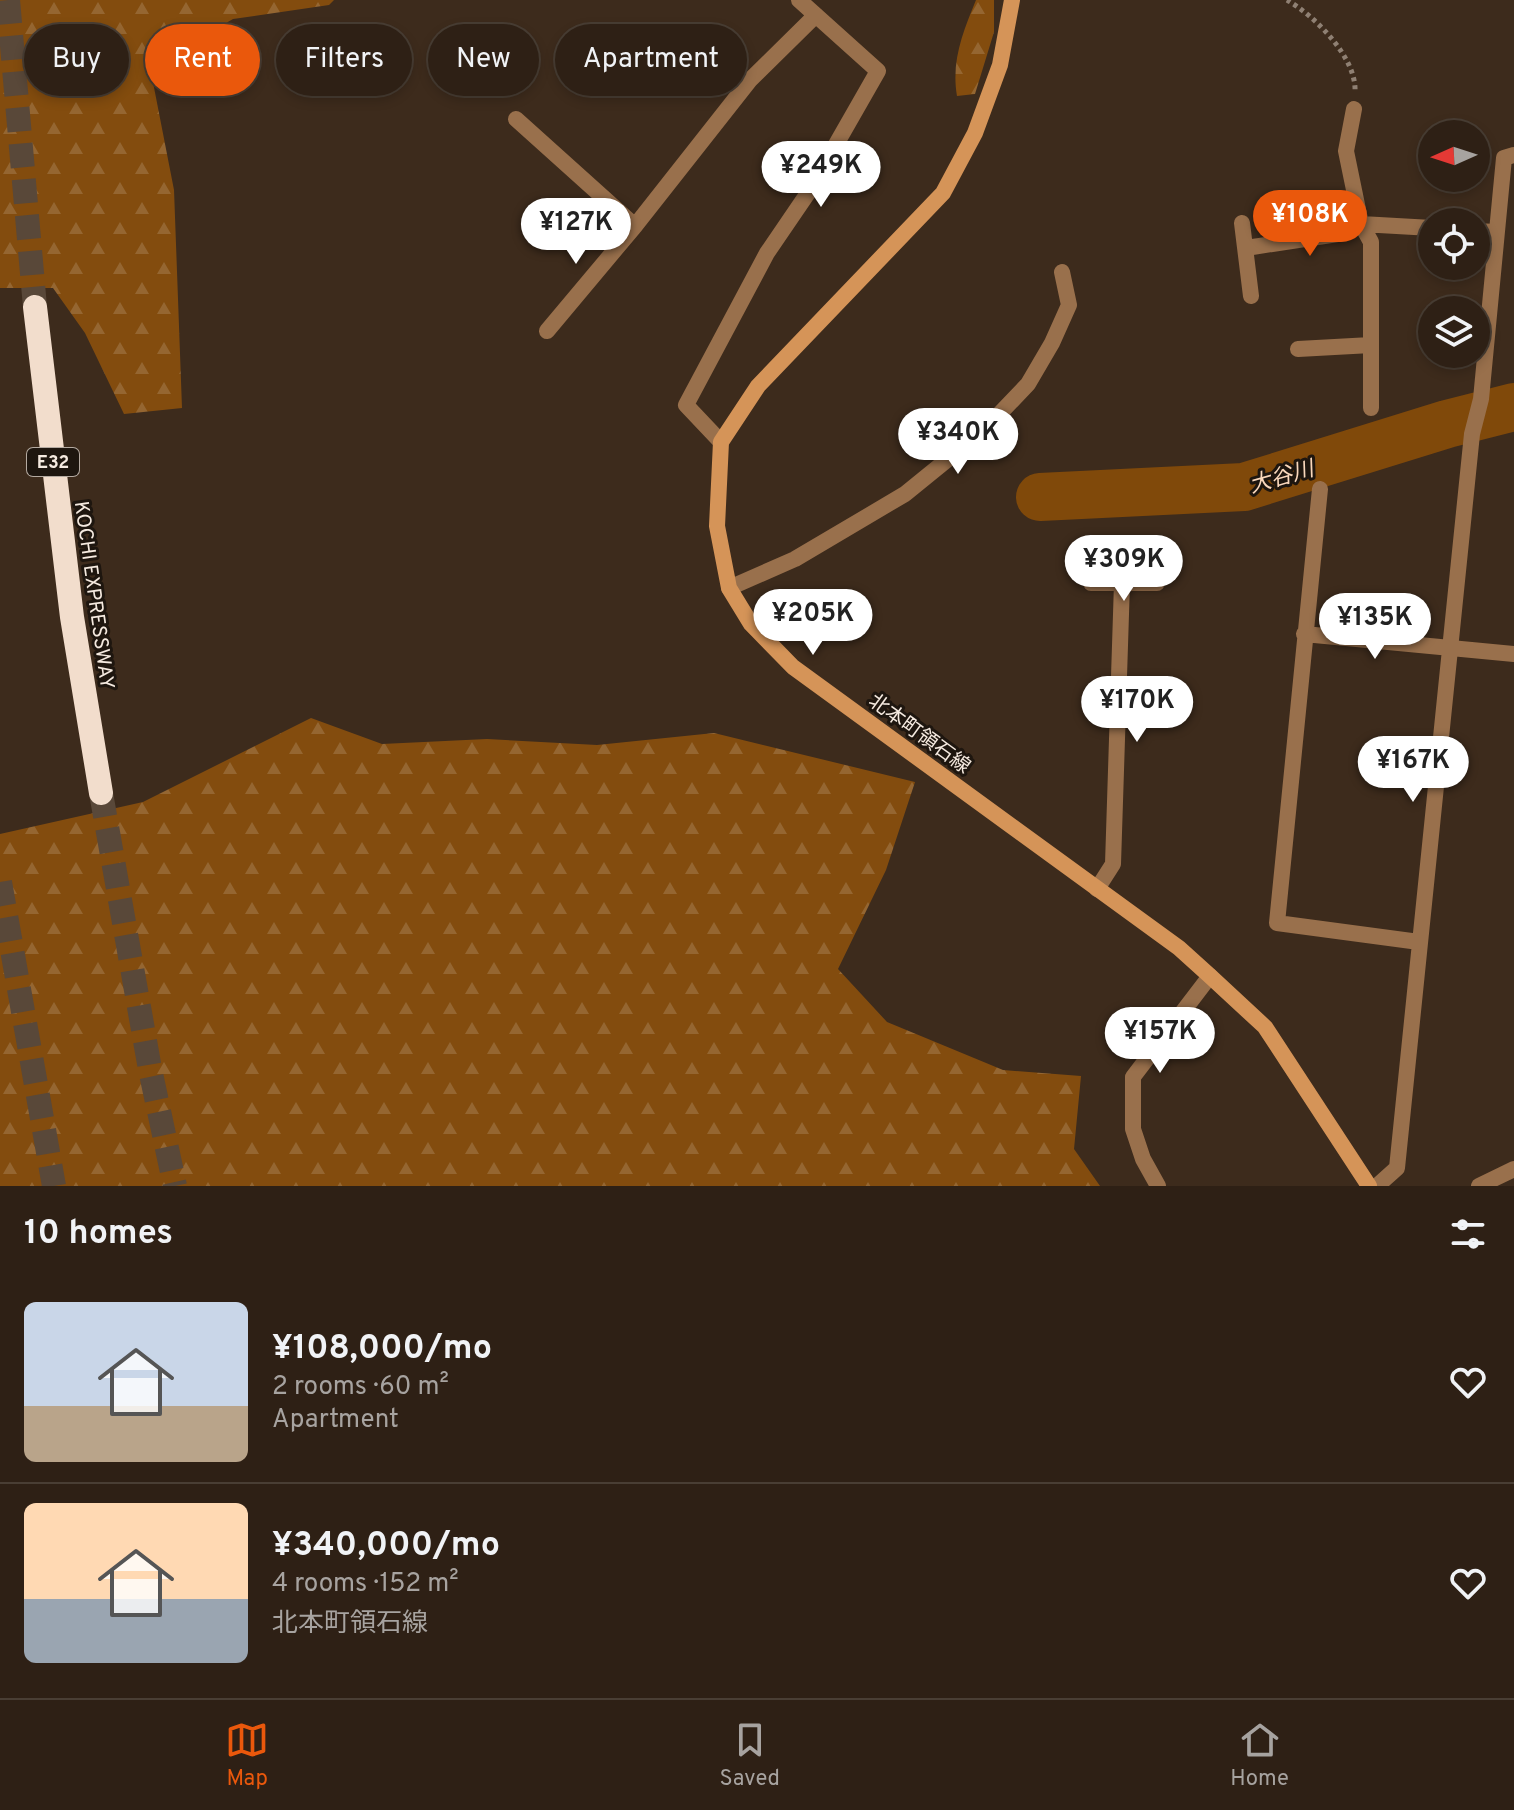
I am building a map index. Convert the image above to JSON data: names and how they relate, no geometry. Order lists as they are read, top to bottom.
{
  "streets": {
    "highway": ["E32", "KOCHI EXPRESSWAY"],
    "main road": ["北本町領石線"]
  },
  "water": ["大谷川"],
  "north": "left",
  "page": {
    "chip": [
      "Buy",
      "Rent",
      "Filters",
      "New",
      "Apartment"
    ],
    "price": [
      "¥249K",
      "¥108K",
      "¥127K",
      "¥340K",
      "¥309K",
      "¥205K",
      "¥135K",
      "¥170K",
      "¥167K",
      "¥157K"
    ],
    "heading": "10 homes",
    "list": [
      {
        "name": "¥108,000/mo",
        "note": "2 rooms · 60 m² · Apartment"
      },
      {
        "name": "¥340,000/mo",
        "note": "4 rooms · 152 m² · 北本町領石線"
      }
    ],
    "tabs": ["Map", "Saved", "Home"]
  }
}
